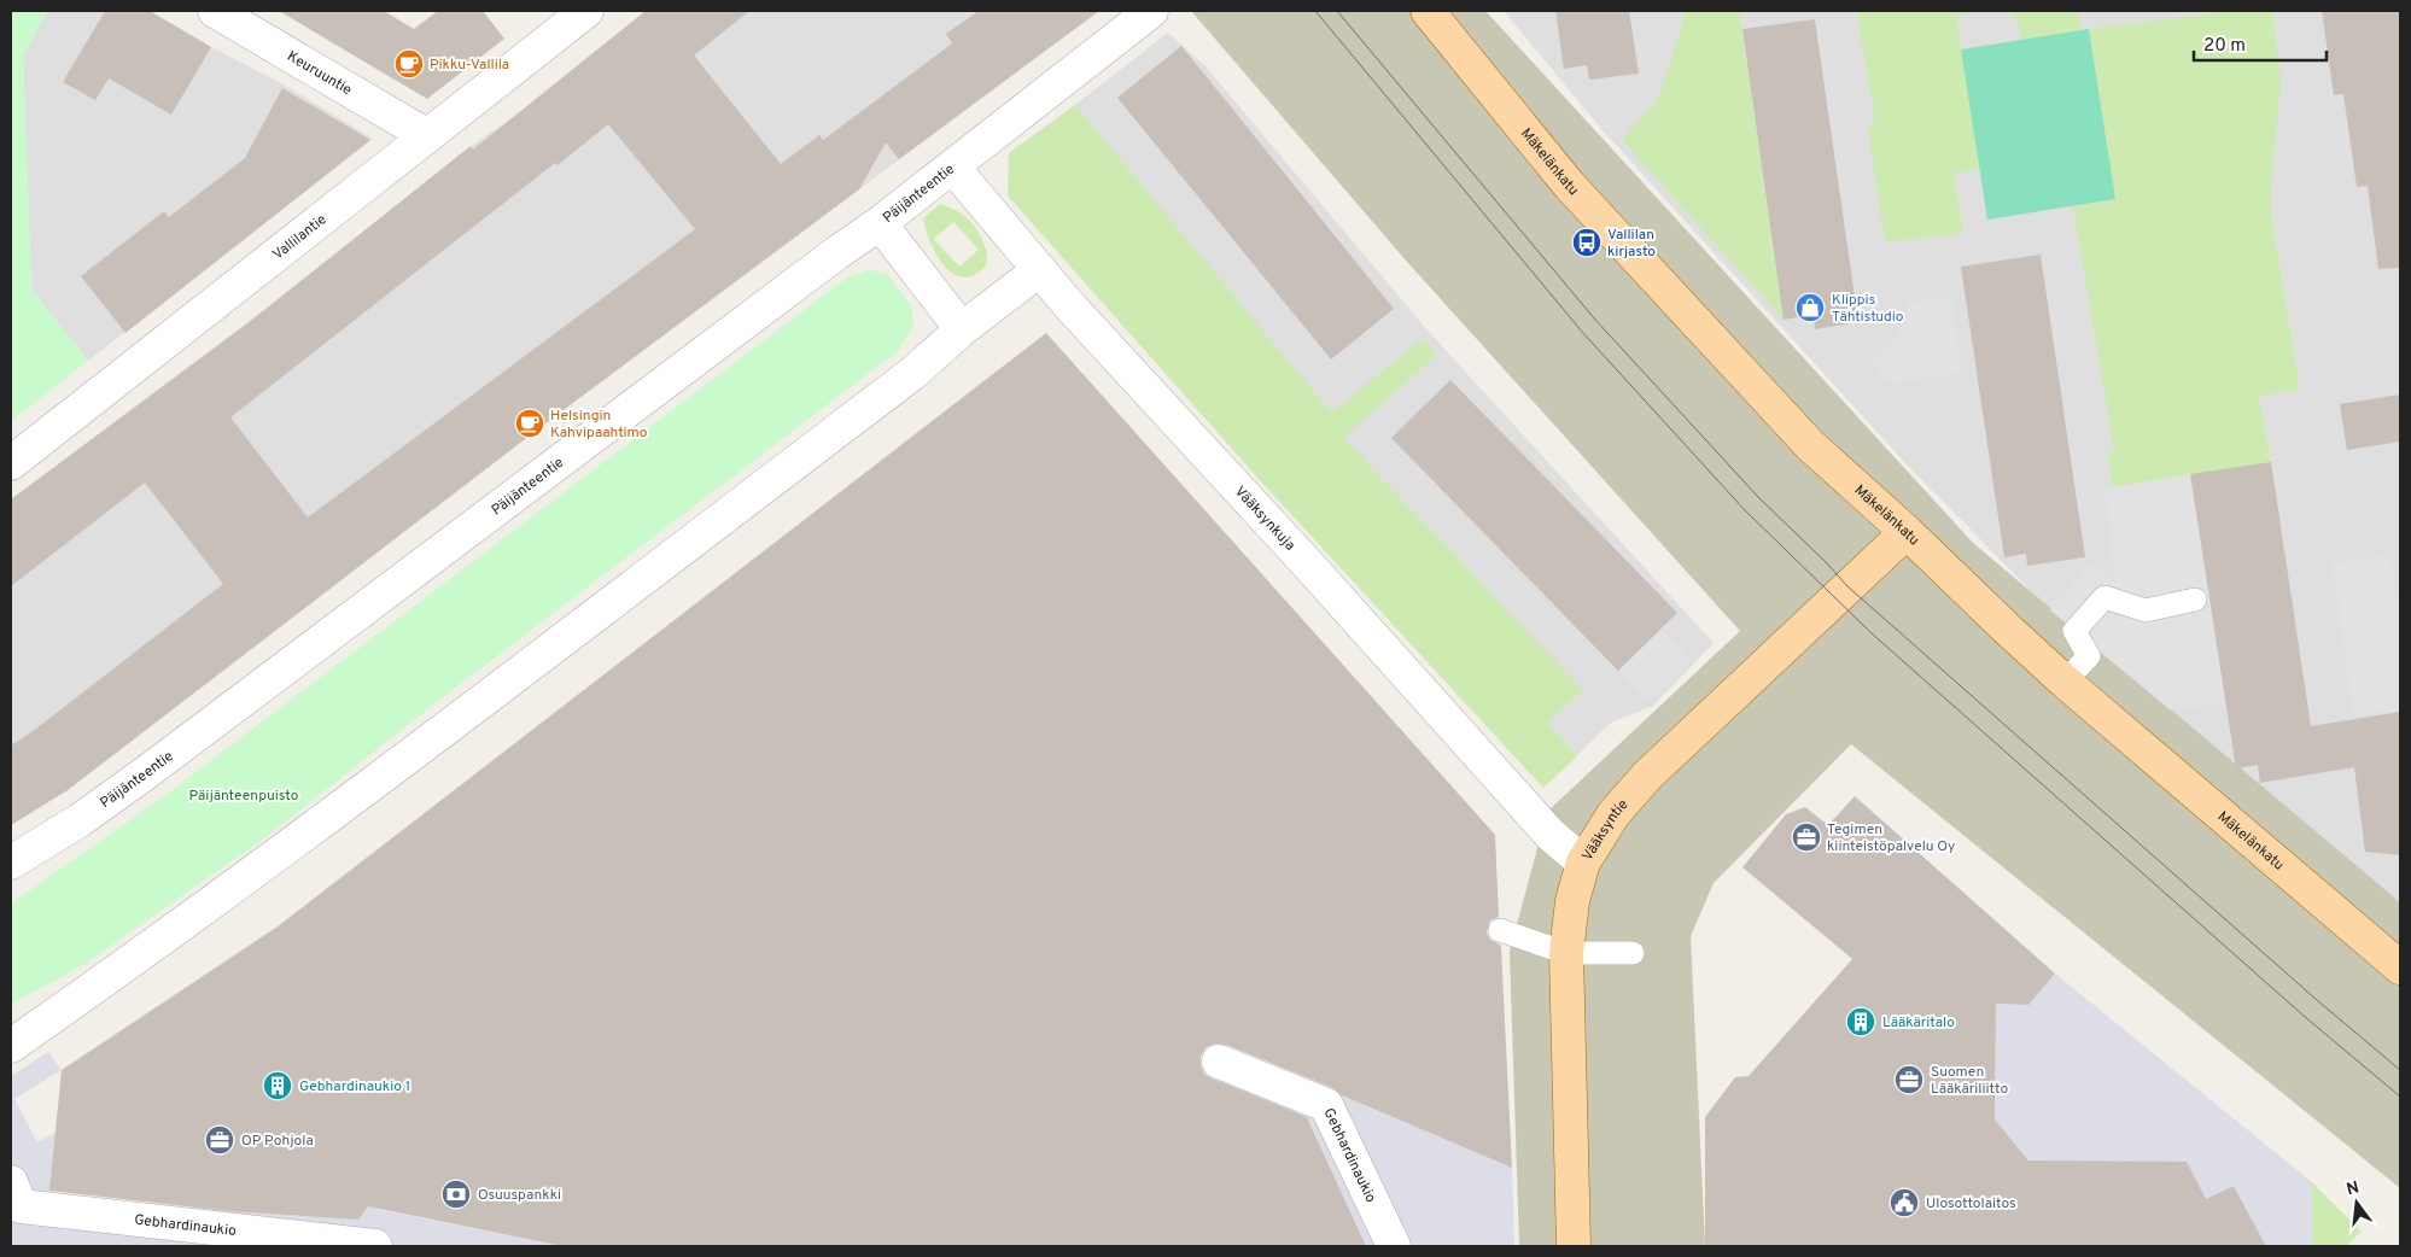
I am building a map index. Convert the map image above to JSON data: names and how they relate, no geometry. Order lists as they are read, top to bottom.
{
  "streets": {
    "main road": ["Mäkelänkatu", "Vääksyntie"],
    "street": [
      "Keuruuntie",
      "Päijänteentie",
      "Vallilantie",
      "Vääksynkuja",
      "Gebhardinaukio"
    ]
  },
  "crossings": [
    ["Keuruuntie", "Vallilantie"],
    ["Mäkelänkatu", "Vääksyntie"],
    ["Päijänteentie", "Vääksynkuja"],
    ["Vääksynkuja", "Vääksyntie"]
  ],
  "parks": ["Päijänteenpuisto"],
  "places": {
    "cafe": ["Pikku-Vallila", "Helsingin Kahvipaahtimo"],
    "bus stop": ["Vallilan kirjasto"],
    "shop": ["Klippis Tähtistudio"],
    "office": ["Tegimen kiinteistöpalvelu Oy", "Suomen Lääkäriliitto", "OP Pohjola"],
    "building": ["Lääkäritalo", "Gebhardinaukio 1"],
    "bank": ["Osuuspankki"],
    "public building": ["Ulosottolaitos"]
  },
  "scale_bar": "20 m",
  "north": "top"
}
